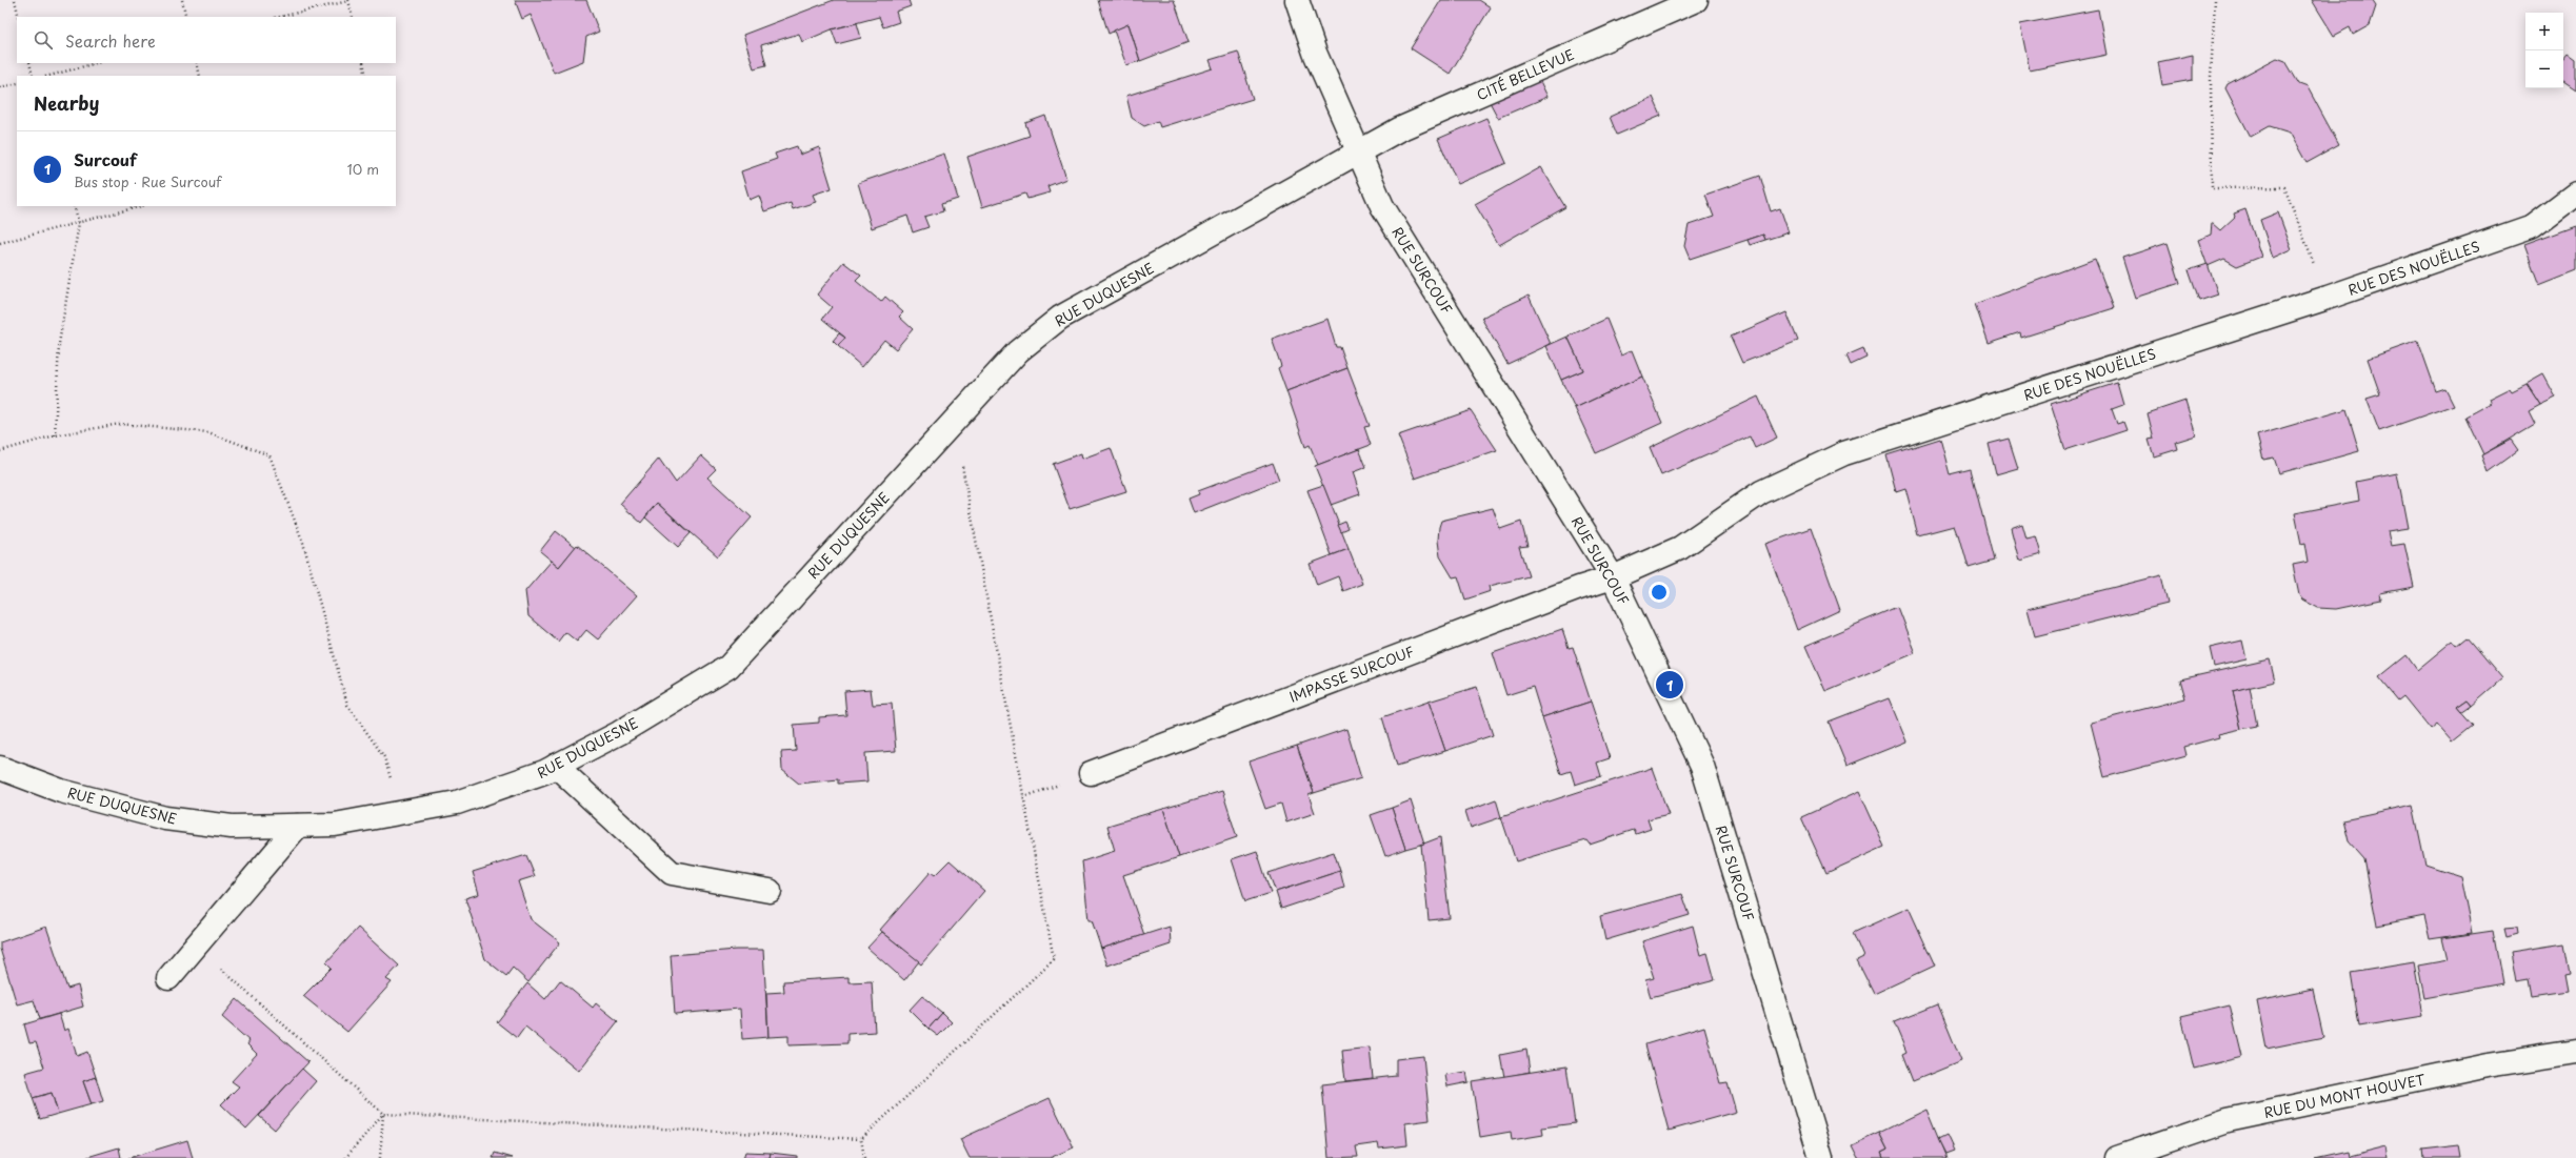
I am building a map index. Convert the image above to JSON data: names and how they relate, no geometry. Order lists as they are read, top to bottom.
{
  "streets": {
    "street": [
      "CITÉ BELLEVUE",
      "RUE DES NOUËLLES",
      "RUE SURCOUF",
      "RUE DUQUESNE",
      "IMPASSE SURCOUF",
      "RUE DU MONT HOUVET"
    ]
  },
  "crossings": [
    ["CITÉ BELLEVUE", "RUE SURCOUF"],
    ["CITÉ BELLEVUE", "RUE DUQUESNE"],
    ["RUE DES NOUËLLES", "RUE SURCOUF"],
    ["RUE DES NOUËLLES", "IMPASSE SURCOUF"],
    ["RUE SURCOUF", "RUE DUQUESNE"],
    ["RUE SURCOUF", "IMPASSE SURCOUF"]
  ],
  "page": {
    "map_buttons": ["+", "−"],
    "search": "Search here",
    "heading": "Nearby",
    "list": [
      {
        "mark": "1",
        "name": "Surcouf",
        "note": "Bus stop · Rue Surcouf",
        "value": "10 m"
      }
    ],
    "pins": "1"
  }
}
